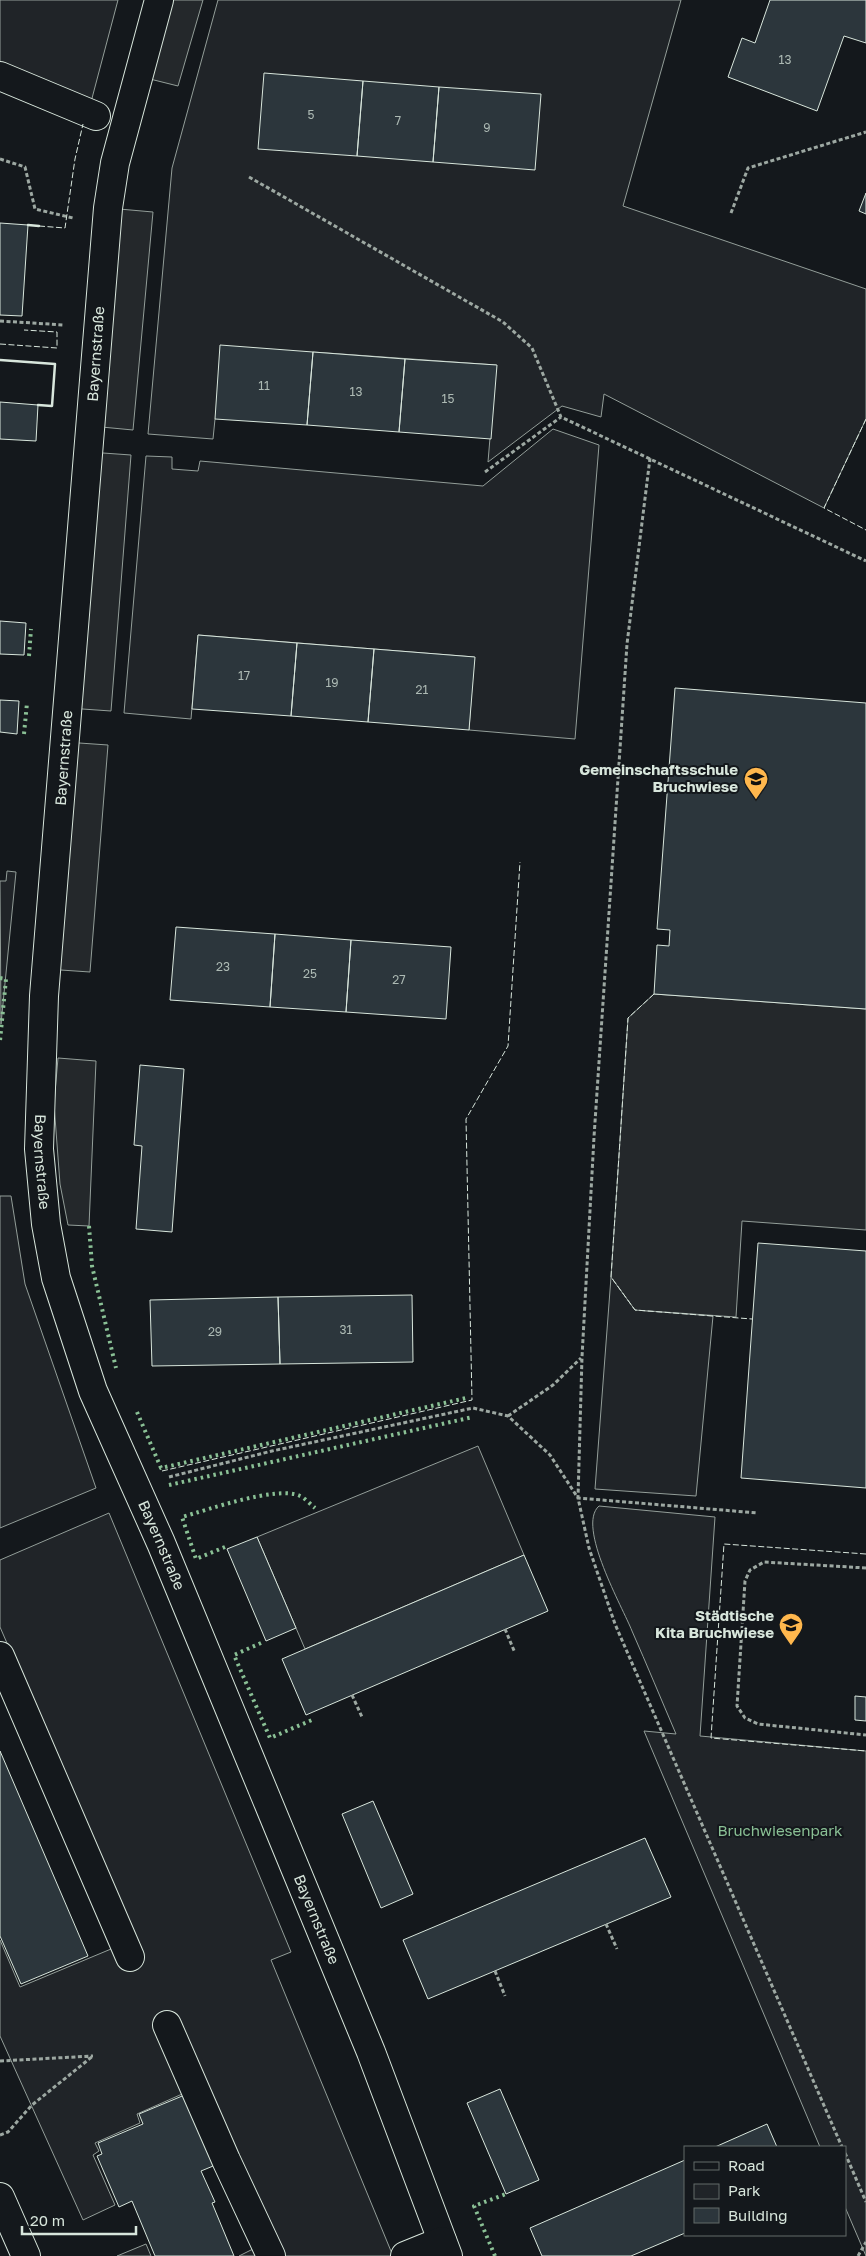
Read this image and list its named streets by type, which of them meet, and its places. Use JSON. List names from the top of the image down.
{
  "streets": {
    "street": ["Bayernstraße"]
  },
  "parks": ["Bruchwiesenpark"],
  "places": {
    "school or university": ["Gemeinschaftsschule Bruchwiese", "Städtische Kita Bruchwiese"]
  },
  "house_numbers": [
    "13",
    "5",
    "7",
    "9",
    "11",
    "13",
    "15",
    "17",
    "19",
    "21",
    "23",
    "25",
    "27",
    "31",
    "29"
  ],
  "legend": ["Road", "Park", "Building"],
  "scale_bar": "20 m"
}
